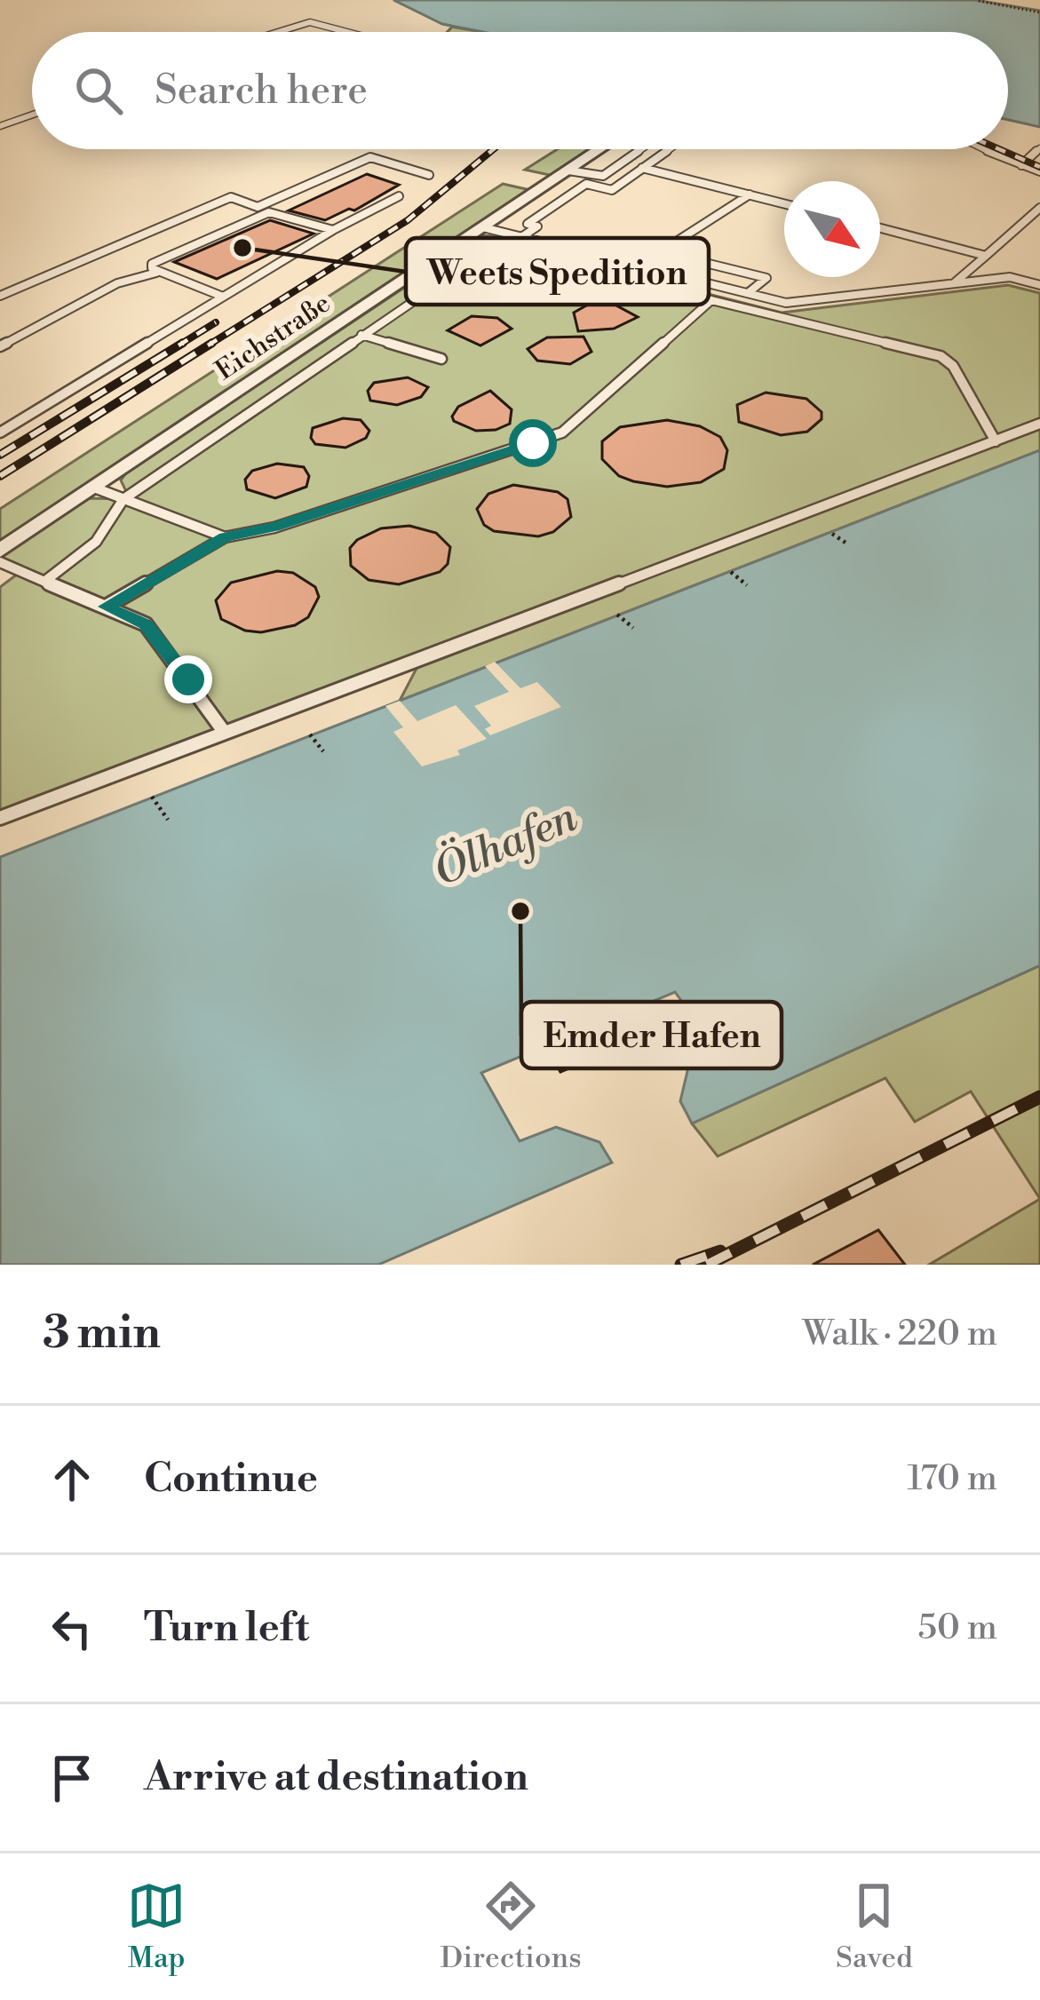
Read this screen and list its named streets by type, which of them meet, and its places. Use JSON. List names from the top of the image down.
{
  "streets": {
    "street": ["Eichstraße"]
  },
  "water": ["Ölhafen"],
  "places": ["Weets Spedition", "Emder Hafen"],
  "north": "bottom right",
  "page": {
    "search": "Search here",
    "heading": ["3 min", "Walk · 220 m"],
    "list": [
      ["Continue", "170 m"],
      ["Turn left", "50 m"],
      "Arrive at destination"
    ],
    "nav": ["Map", "Directions", "Saved"]
  }
}
